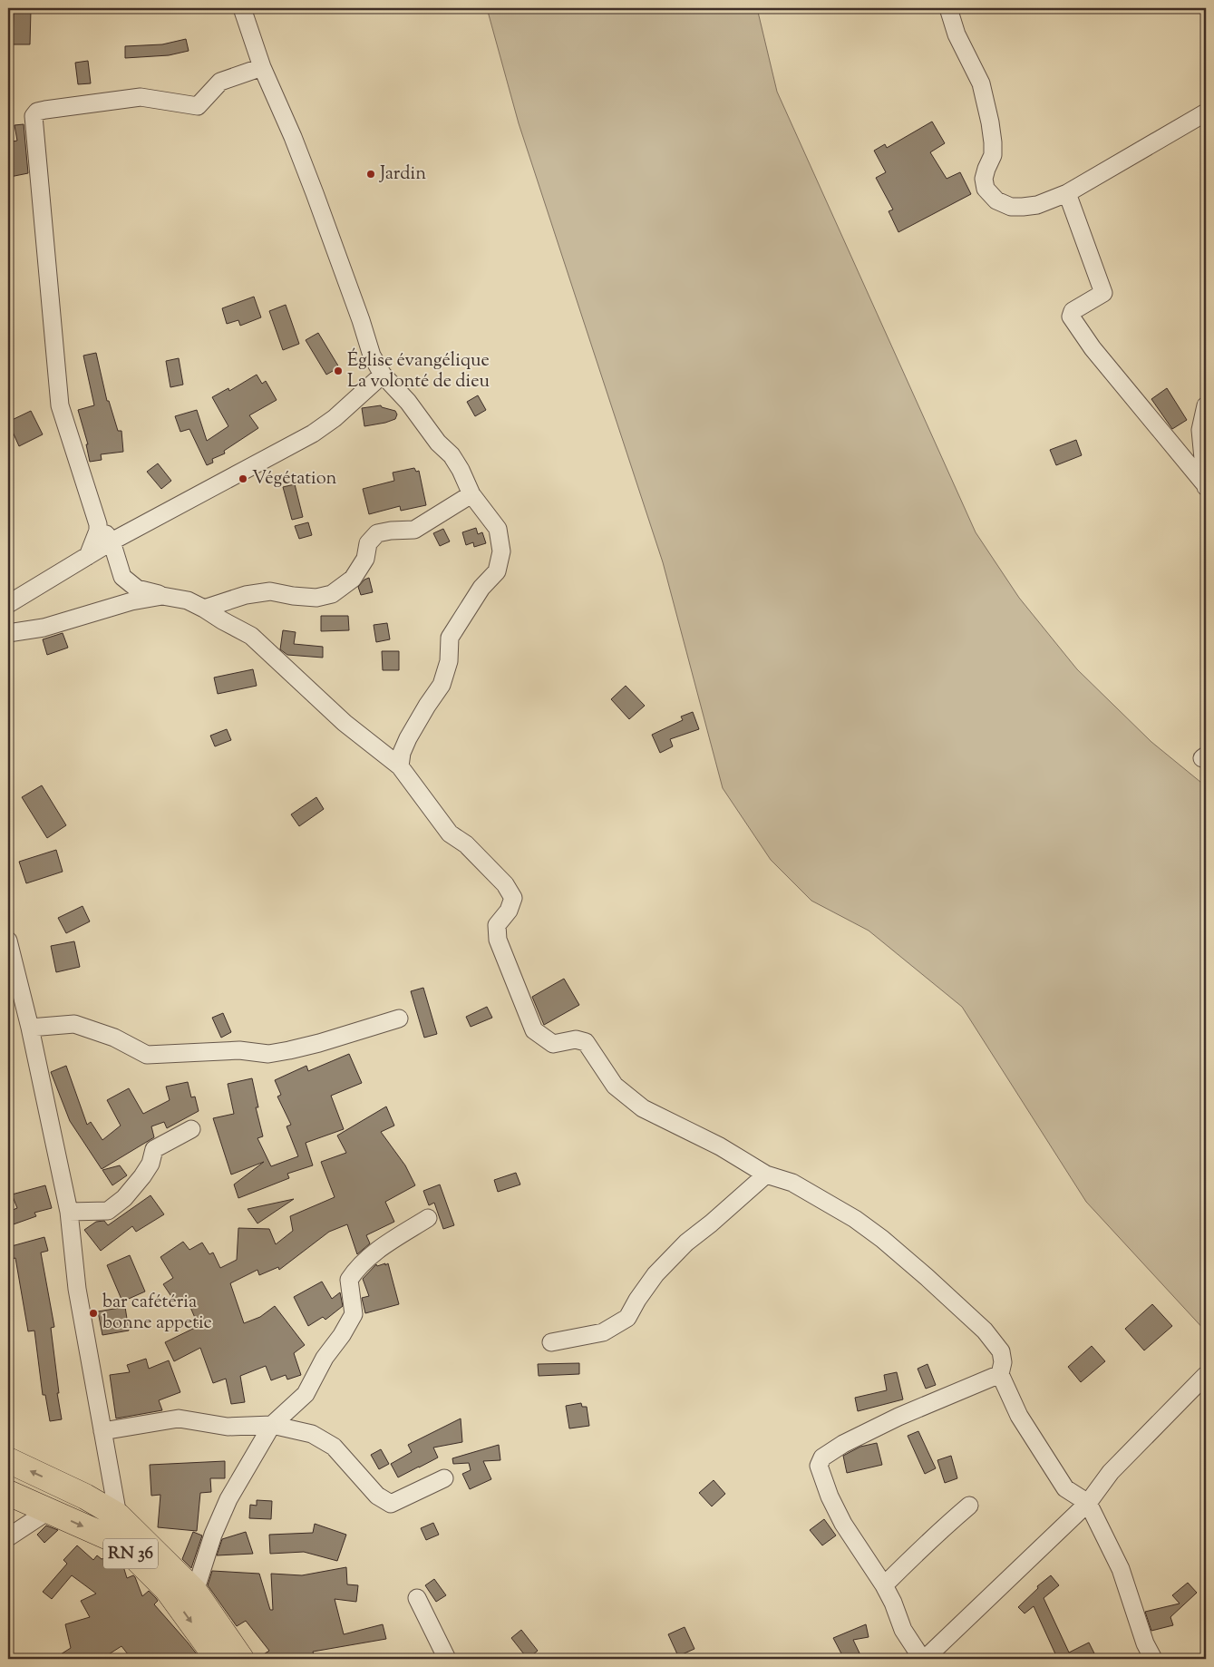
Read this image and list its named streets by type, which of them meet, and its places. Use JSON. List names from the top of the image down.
{
  "streets": {
    "main road": ["RN 36"]
  },
  "places": [
    "Jardin",
    "Église évangélique La volonté de dieu",
    "Végétation",
    "bar cafétéria bonne appetie"
  ]
}
